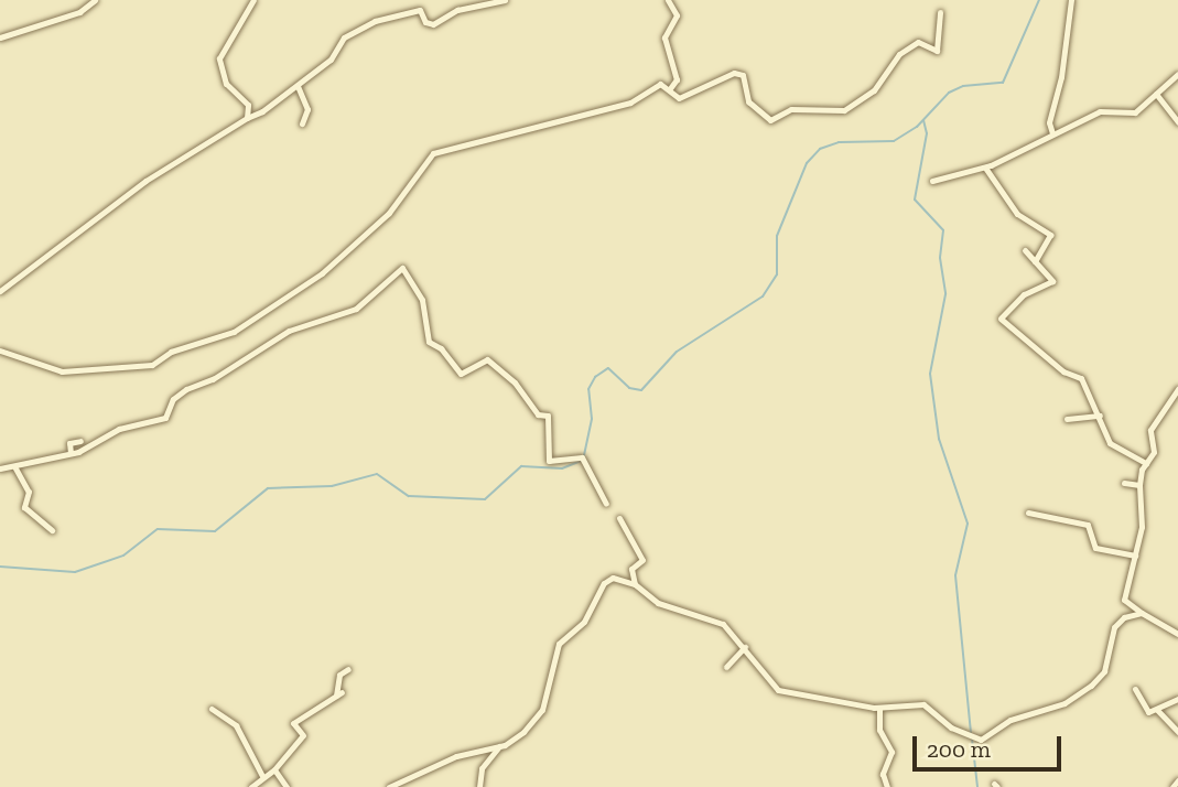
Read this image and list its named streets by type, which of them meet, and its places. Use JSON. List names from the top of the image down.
{
  "scale_bar": "200 m"
}
